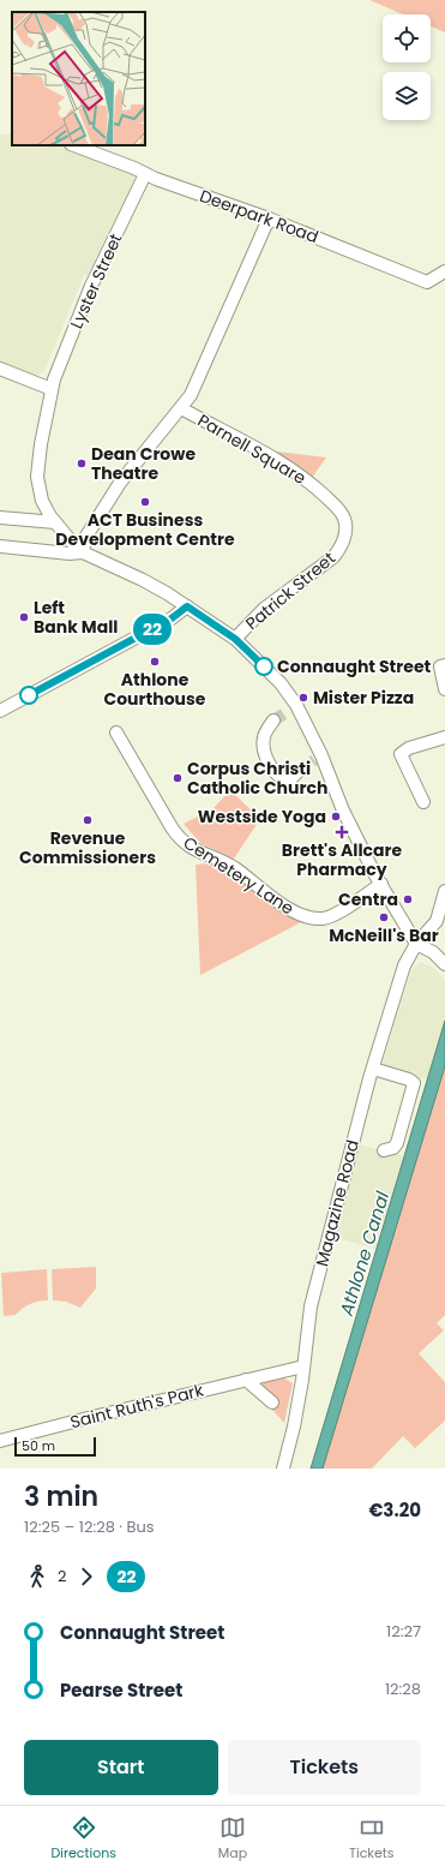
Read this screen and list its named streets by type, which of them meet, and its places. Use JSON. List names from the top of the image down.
{
  "streets": {
    "street": [
      "Deerpark Road",
      "Lyster Street",
      "Parnell Square",
      "Patrick Street",
      "Cemetery Lane",
      "Magazine Road",
      "Saint Ruth's Park"
    ]
  },
  "crossings": [
    ["Deerpark Road", "Lyster Street"],
    ["Deerpark Road", "Parnell Square"],
    ["Lyster Street", "Parnell Square"],
    ["Parnell Square", "Patrick Street"],
    ["Magazine Road", "Saint Ruth's Park"]
  ],
  "water": ["Athlone Canal"],
  "places": {
    "other": [
      "Dean Crowe Theatre",
      "ACT Business Development Centre",
      "Left Bank Mall",
      "Athlone Courthouse",
      "Connaught Street",
      "Mister Pizza",
      "Corpus Christi Catholic Church",
      "Westside Yoga",
      "Revenue Commissioners",
      "Centra",
      "McNeill's Bar"
    ],
    "health": ["Brett's Allcare Pharmacy"]
  },
  "lines": ["bus line 22"],
  "scale_bar": "50 m",
  "page": {
    "on_map": "22",
    "scale": "50 m",
    "heading": ["3 min", "12:25 – 12:28 · Bus", "€3.20"],
    "legs": ["2", "22"],
    "list": [
      {
        "name": "Connaught Street",
        "value": "12:27"
      },
      {
        "name": "Pearse Street",
        "value": "12:28"
      }
    ],
    "buttons": ["Start", "Tickets"],
    "tabs": ["Directions", "Map", "Tickets"]
  }
}
